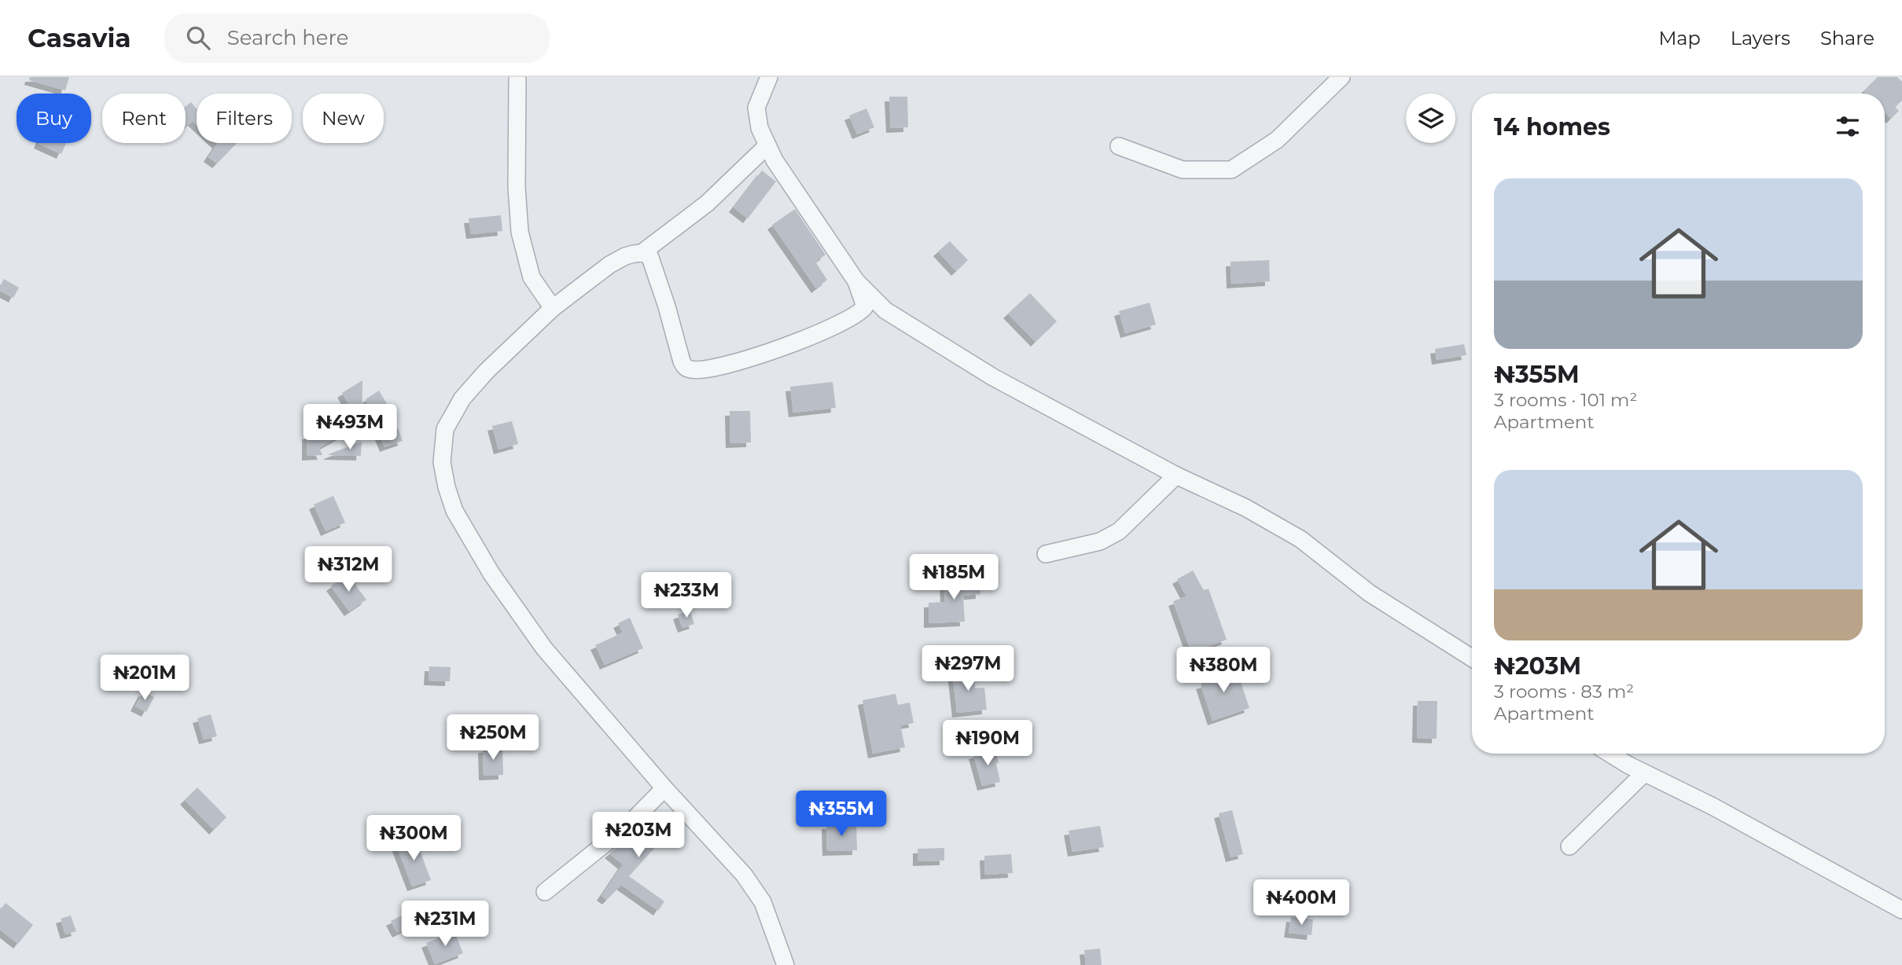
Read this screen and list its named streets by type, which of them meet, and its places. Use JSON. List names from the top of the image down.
{
  "page": {
    "header": "Casavia",
    "search": "Search here",
    "nav": ["Map", "Layers", "Share"],
    "chip": [
      "Buy",
      "Rent",
      "Filters",
      "New"
    ],
    "heading": "14 homes",
    "list": [
      {
        "name": "₦355M",
        "note": "3 rooms · 101 m² · Apartment"
      },
      {
        "name": "₦203M",
        "note": "3 rooms · 83 m² · Apartment"
      }
    ],
    "price": [
      "₦493M",
      "₦312M",
      "₦185M",
      "₦233M",
      "₦297M",
      "₦380M",
      "₦201M",
      "₦250M",
      "₦190M",
      "₦355M",
      "₦203M",
      "₦300M",
      "₦400M",
      "₦231M"
    ]
  }
}
